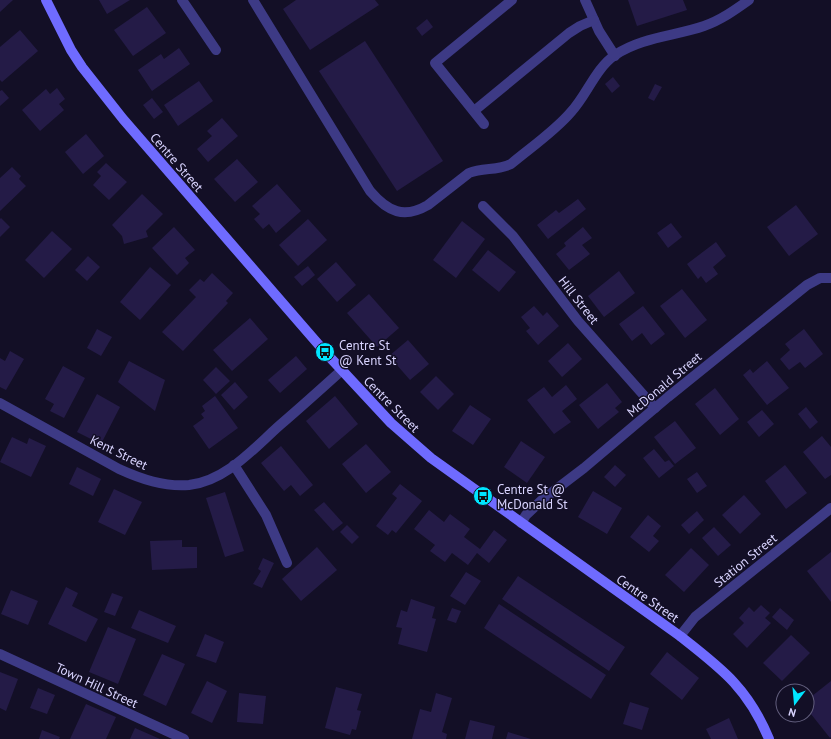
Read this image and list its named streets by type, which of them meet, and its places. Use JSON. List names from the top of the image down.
{
  "streets": {
    "main road": ["Centre Street"],
    "street": [
      "Hill Street",
      "McDonald Street",
      "Kent Street",
      "Station Street",
      "Town Hill Street"
    ]
  },
  "crossings": [
    ["Centre Street", "McDonald Street"],
    ["Centre Street", "Kent Street"],
    ["Centre Street", "Station Street"],
    ["Hill Street", "McDonald Street"]
  ],
  "places": {
    "bus stop": ["Centre St @ Kent St", "Centre St @ McDonald St"]
  },
  "north": "bottom"
}
